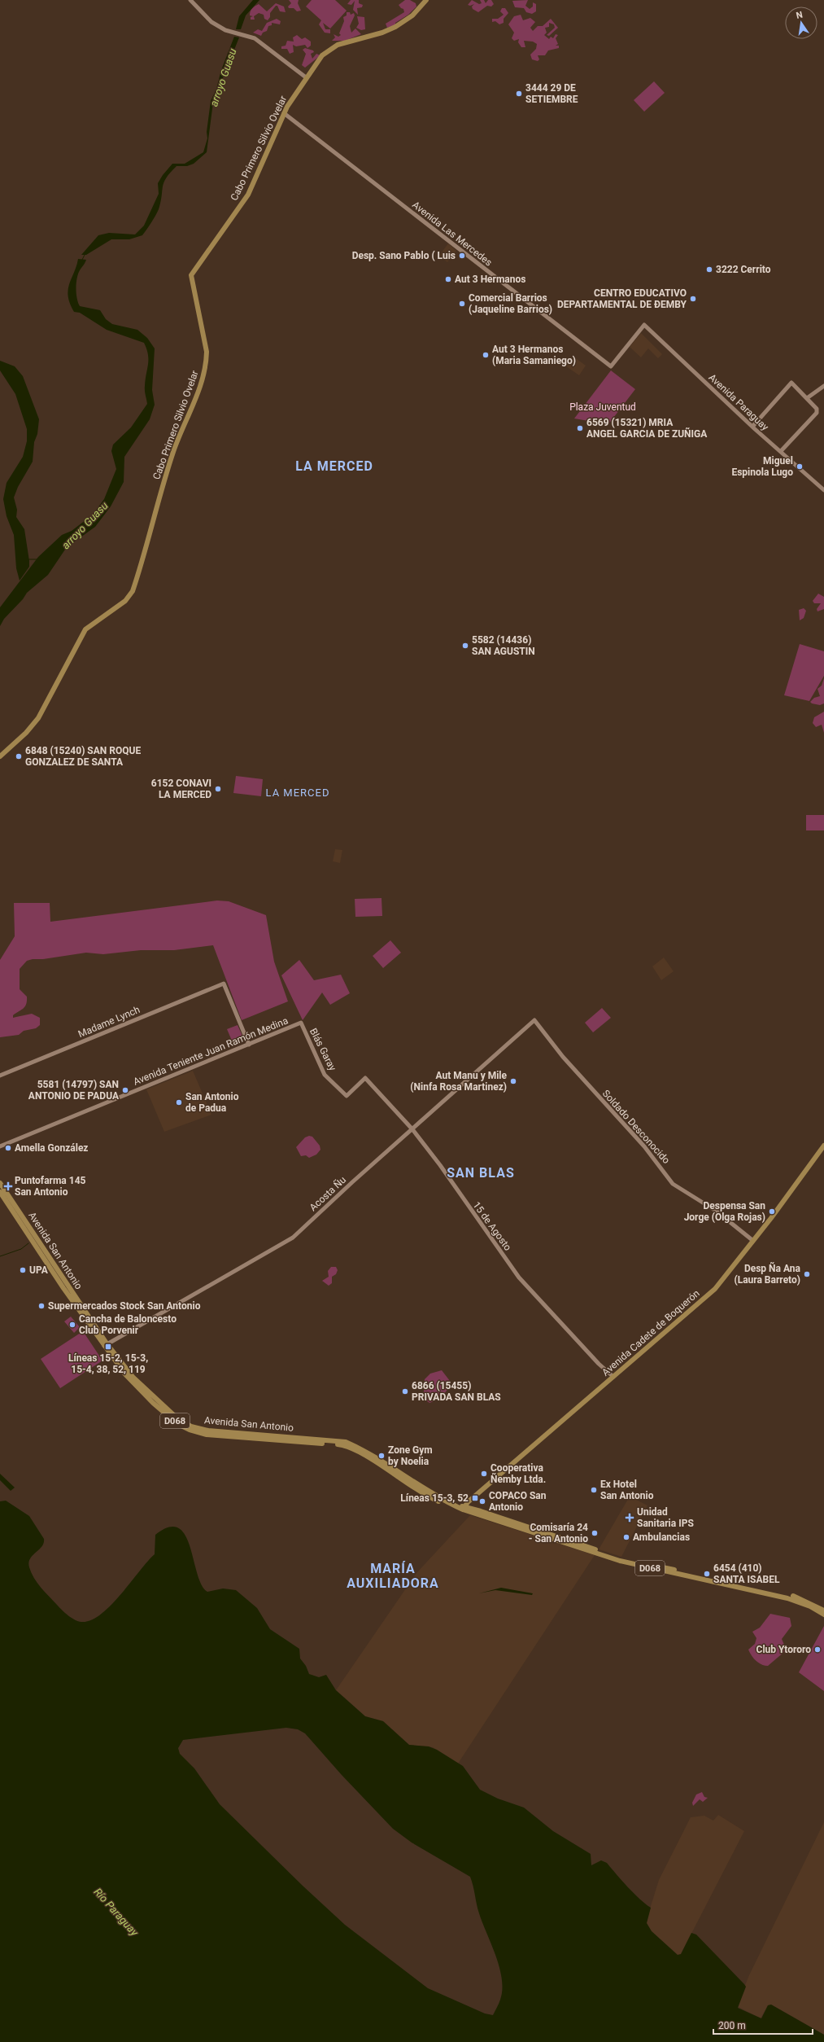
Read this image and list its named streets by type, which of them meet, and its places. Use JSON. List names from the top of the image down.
{
  "streets": {
    "main road": [
      "Cabo Primero Silvio Ovelar",
      "Avenida San Antonio",
      "Avenida Cadete de Boquerón",
      "D068"
    ],
    "street": [
      "Avenida Las Mercedes",
      "Avenida Paraguay",
      "Madame Lynch",
      "Blás Garay",
      "Avenida Teniente Juan Ramón Medina",
      "Soldado Desconocido",
      "Acosta Ñu",
      "15 de Agosto"
    ]
  },
  "crossings": [
    ["Cabo Primero Silvio Ovelar", "Avenida Las Mercedes"],
    ["Avenida Las Mercedes", "Avenida Paraguay"],
    ["Madame Lynch", "Avenida Teniente Juan Ramón Medina"],
    ["Blás Garay", "Avenida Teniente Juan Ramón Medina"],
    ["Blás Garay", "15 de Agosto"],
    ["Soldado Desconocido", "Acosta Ñu"],
    ["Soldado Desconocido", "Avenida Cadete de Boquerón"],
    ["Acosta Ñu", "15 de Agosto"],
    ["Acosta Ñu", "Avenida San Antonio"],
    ["15 de Agosto", "Avenida Cadete de Boquerón"],
    ["Avenida San Antonio", "Avenida Cadete de Boquerón"]
  ],
  "districts": [
    "LA MERCED",
    "LA MERCED",
    "SAN BLAS",
    "MARÍA AUXILIADORA"
  ],
  "water": ["arroyo Guasu", "Río Paraguay"],
  "parks": ["Plaza Juventud"],
  "places": {
    "other": [
      "3444 29 DE SETIEMBRE",
      "Desp. Sano Pablo ( Luis",
      "3222 Cerrito",
      "Aut 3 Hermanos",
      "CENTRO EDUCATIVO DEPARTAMENTAL DE ÐEMBY",
      "Comercial Barrios (Jaqueline Barrios)",
      "Aut 3 Hermanos (Maria Samaniego)",
      "6569 (15321) MRIA ANGEL GARCIA DE ZUÑIGA",
      "Miguel Espinola Lugo",
      "5582 (14436) SAN AGUSTIN",
      "6848 (15240) SAN ROQUE GONZALEZ DE SANTA",
      "6152 CONAVI LA MERCED",
      "Aut Manu y Mile (Ninfa Rosa Martinez)",
      "5581 (14797) SAN ANTONIO DE PADUA",
      "San Antonio de Padua",
      "Amella González",
      "Despensa San Jorge (Olga Rojas)",
      "UPA",
      "Desp Ña Ana (Laura Barreto)",
      "Supermercados Stock San Antonio",
      "Cancha de Baloncesto Club Porvenir",
      "6866 (15455) PRIVADA SAN BLAS",
      "Zone Gym by Noelia",
      "Cooperativa Ñemby Ltda.",
      "Ex Hotel San Antonio",
      "COPACO San Antonio",
      "Comisaría 24 - San Antonio",
      "Ambulancias",
      "6454 (410) SANTA ISABEL",
      "Club Ytororo"
    ],
    "health": ["Puntofarma 145 San Antonio", "Unidad Sanitaria IPS"],
    "transit": ["Líneas 15-2, 15-3, 15-4, 38, 52, 119", "Líneas 15-3, 52"]
  },
  "scale_bar": "200 m",
  "north": "top"
}
